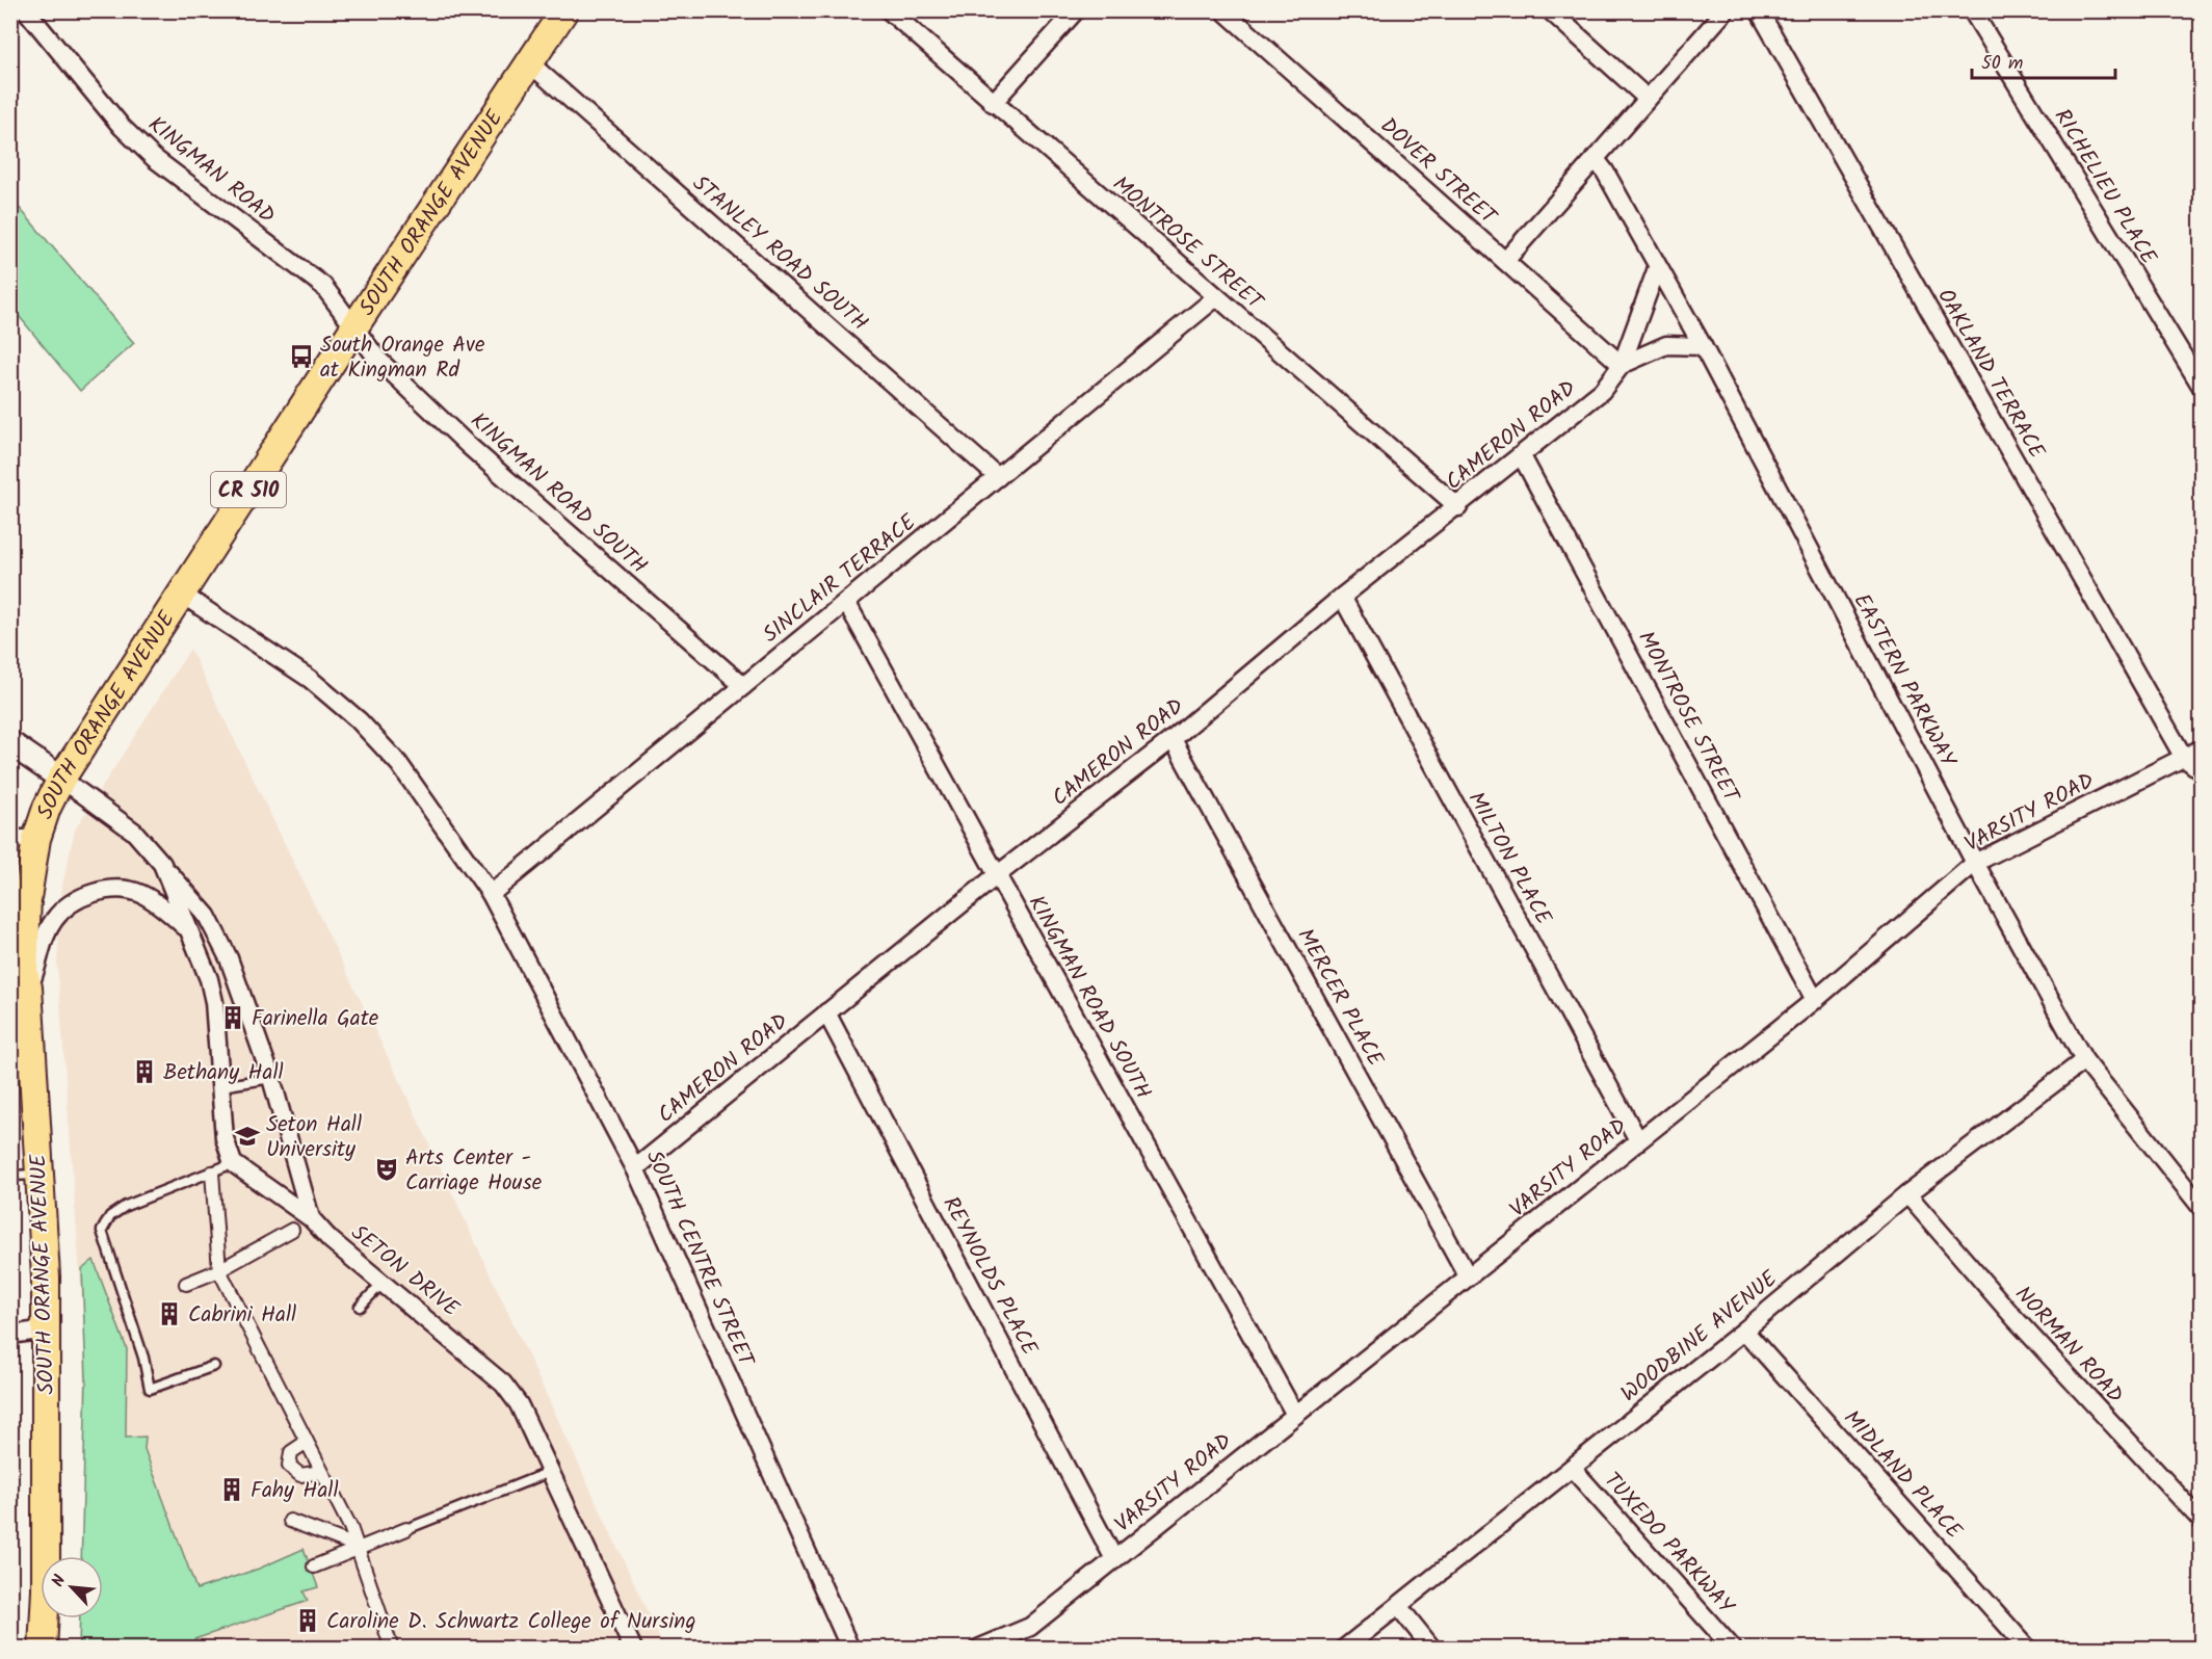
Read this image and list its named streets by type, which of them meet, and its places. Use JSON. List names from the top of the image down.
{
  "streets": {
    "main road": ["SOUTH ORANGE AVENUE", "CR 510"],
    "street": [
      "KINGMAN ROAD",
      "DOVER STREET",
      "RICHELIEU PLACE",
      "MONTROSE STREET",
      "STANLEY ROAD SOUTH",
      "OAKLAND TERRACE",
      "CAMERON ROAD",
      "KINGMAN ROAD SOUTH",
      "SINCLAIR TERRACE",
      "EASTERN PARKWAY",
      "VARSITY ROAD",
      "MILTON PLACE",
      "MERCER PLACE",
      "SOUTH CENTRE STREET",
      "SETON DRIVE",
      "REYNOLDS PLACE",
      "WOODBINE AVENUE",
      "NORMAN ROAD",
      "MIDLAND PLACE",
      "TUXEDO PARKWAY"
    ]
  },
  "crossings": [
    ["KINGMAN ROAD", "SOUTH ORANGE AVENUE"],
    ["KINGMAN ROAD", "KINGMAN ROAD SOUTH"],
    ["DOVER STREET", "CAMERON ROAD"],
    ["SOUTH ORANGE AVENUE", "STANLEY ROAD SOUTH"],
    ["SOUTH ORANGE AVENUE", "KINGMAN ROAD SOUTH"],
    ["SOUTH ORANGE AVENUE", "SOUTH CENTRE STREET"],
    ["MONTROSE STREET", "CAMERON ROAD"],
    ["MONTROSE STREET", "SINCLAIR TERRACE"],
    ["MONTROSE STREET", "VARSITY ROAD"],
    ["STANLEY ROAD SOUTH", "SINCLAIR TERRACE"],
    ["OAKLAND TERRACE", "VARSITY ROAD"],
    ["CAMERON ROAD", "KINGMAN ROAD SOUTH"],
    ["CAMERON ROAD", "EASTERN PARKWAY"],
    ["CAMERON ROAD", "MILTON PLACE"],
    ["CAMERON ROAD", "MERCER PLACE"],
    ["CAMERON ROAD", "SOUTH CENTRE STREET"],
    ["CAMERON ROAD", "REYNOLDS PLACE"],
    ["KINGMAN ROAD SOUTH", "SINCLAIR TERRACE"],
    ["KINGMAN ROAD SOUTH", "VARSITY ROAD"],
    ["SINCLAIR TERRACE", "SOUTH CENTRE STREET"],
    ["EASTERN PARKWAY", "VARSITY ROAD"],
    ["EASTERN PARKWAY", "WOODBINE AVENUE"],
    ["VARSITY ROAD", "MILTON PLACE"],
    ["VARSITY ROAD", "MERCER PLACE"],
    ["VARSITY ROAD", "REYNOLDS PLACE"],
    ["WOODBINE AVENUE", "NORMAN ROAD"],
    ["WOODBINE AVENUE", "MIDLAND PLACE"],
    ["WOODBINE AVENUE", "TUXEDO PARKWAY"]
  ],
  "places": {
    "bus stop": ["South Orange Ave at Kingman Rd"],
    "building": [
      "Farinella Gate",
      "Bethany Hall",
      "Cabrini Hall",
      "Fahy Hall",
      "Caroline D. Schwartz College of Nursing"
    ],
    "school or university": ["Seton Hall University"],
    "theatre": ["Arts Center - Carriage House"]
  },
  "scale_bar": "50 m",
  "north": "top left"
}
